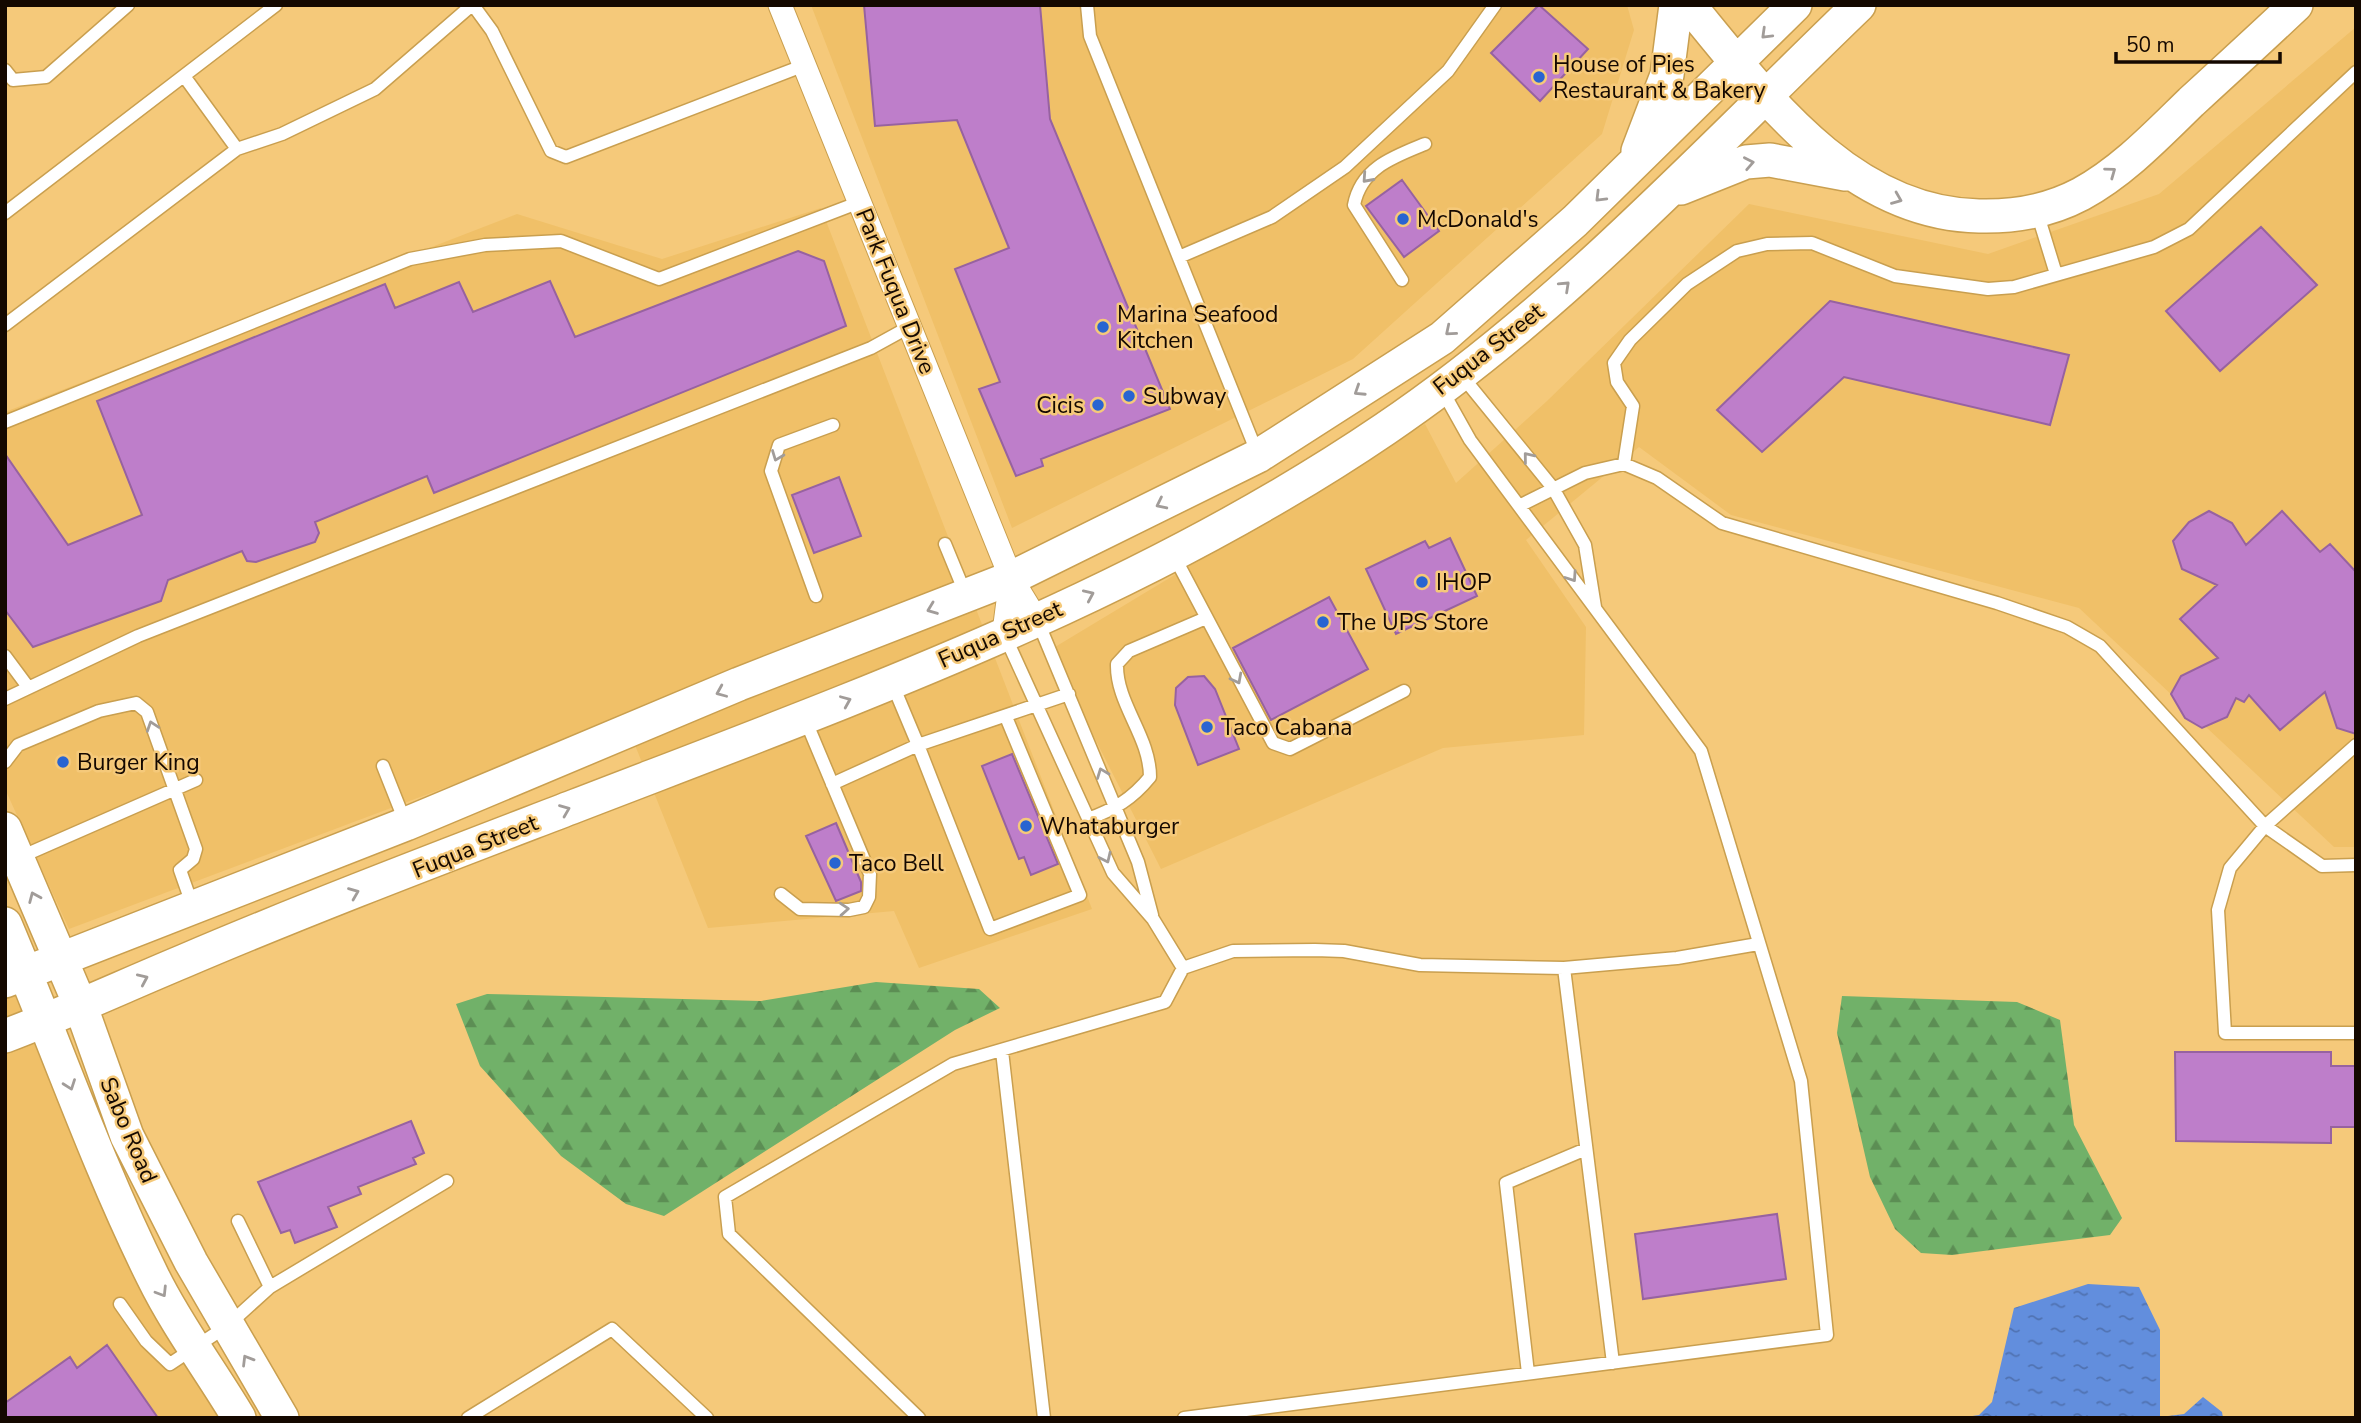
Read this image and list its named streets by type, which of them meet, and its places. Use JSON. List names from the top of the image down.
{
  "streets": {
    "main road": ["Fuqua Street", "Sabo Road"],
    "street": ["Park Fuqua Drive"]
  },
  "crossings": [
    ["Park Fuqua Drive", "Fuqua Street"],
    ["Fuqua Street", "Sabo Road"]
  ],
  "places": [
    "House of Pies Restaurant & Bakery",
    "McDonald's",
    "Marina Seafood Kitchen",
    "Subway",
    "Cicis",
    "IHOP",
    "The UPS Store",
    "Taco Cabana",
    "Burger King",
    "Whataburger",
    "Taco Bell"
  ],
  "scale_bar": "50 m"
}
